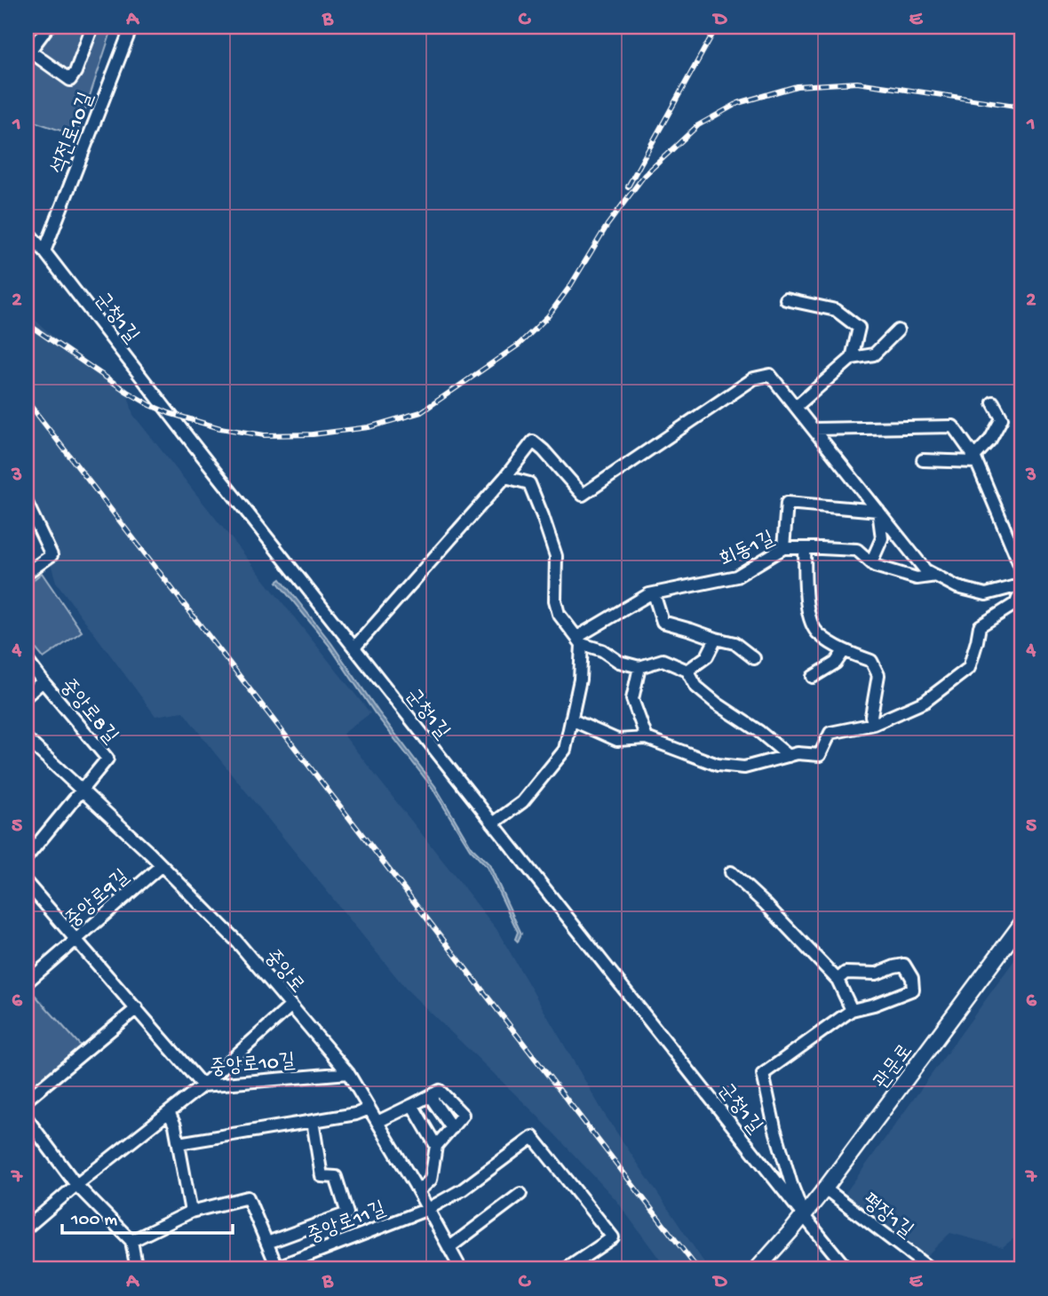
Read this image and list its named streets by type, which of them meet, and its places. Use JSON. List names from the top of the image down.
{
  "streets": {
    "main road": ["관문로"],
    "street": [
      "석전로10길",
      "군청1길",
      "회동1길",
      "중앙로8길",
      "중앙로9길",
      "중앙로",
      "중앙로10길",
      "평장1길",
      "중앙로11길"
    ]
  },
  "crossings": [
    ["석전로10길", "군청1길"],
    ["군청1길", "관문로"],
    ["중앙로8길", "중앙로"],
    ["중앙로9길", "중앙로"],
    ["중앙로", "중앙로10길"],
    ["중앙로", "중앙로11길"],
    ["관문로", "평장1길"]
  ],
  "scale_bar": "100 m",
  "grid": {
    "columns": [
      "A",
      "B",
      "C",
      "D",
      "E"
    ],
    "rows": [
      "1",
      "2",
      "3",
      "4",
      "5",
      "6",
      "7"
    ]
  }
}
